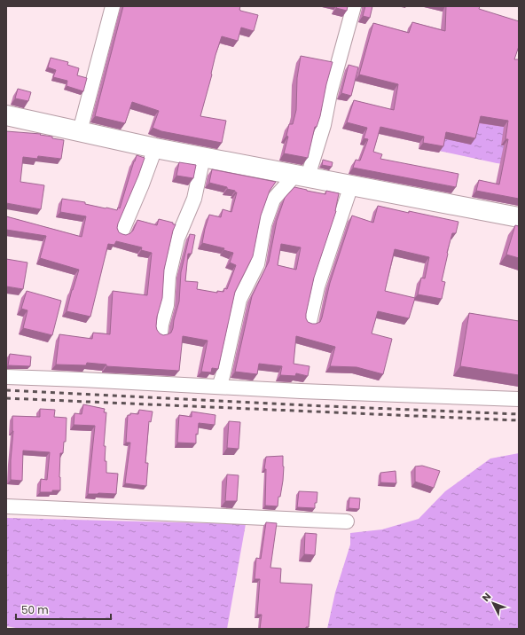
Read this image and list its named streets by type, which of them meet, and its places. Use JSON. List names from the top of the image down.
{
  "scale_bar": "50 m",
  "north": "top left"
}
